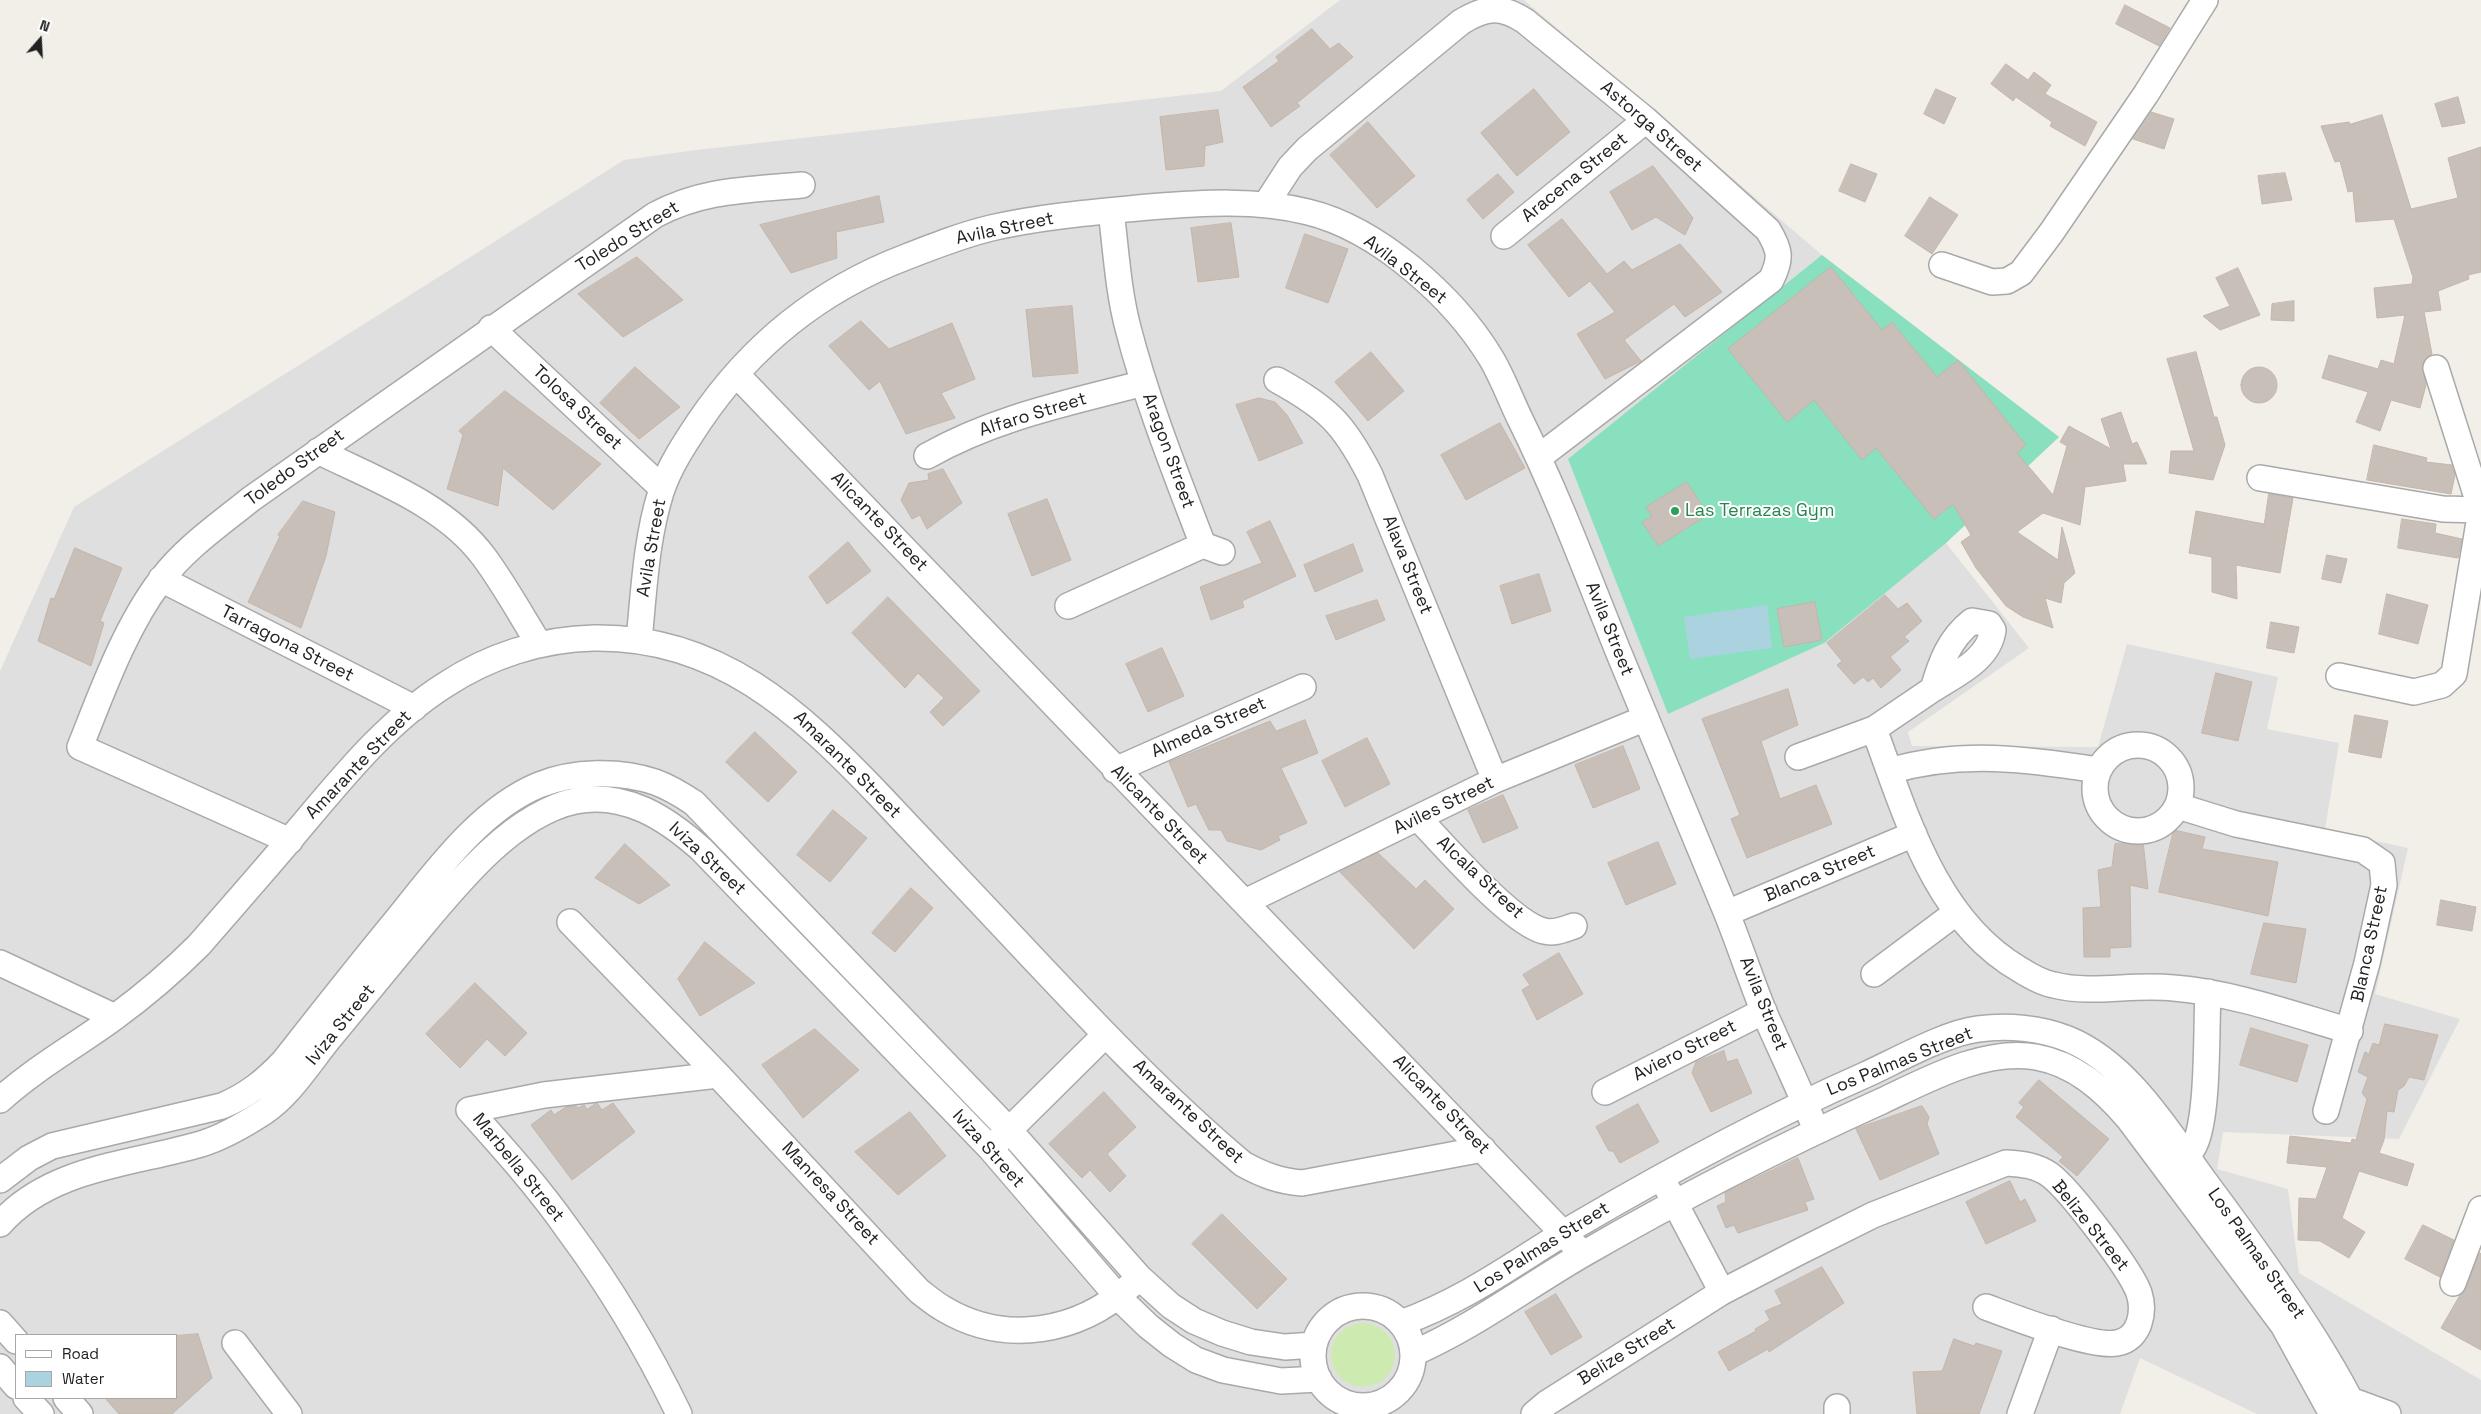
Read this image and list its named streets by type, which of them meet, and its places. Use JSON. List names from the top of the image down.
{
  "streets": {
    "street": [
      "Astorga Street",
      "Aracena Street",
      "Avila Street",
      "Toledo Street",
      "Tolosa Street",
      "Alfaro Street",
      "Aragon Street",
      "Alicante Street",
      "Alava Street",
      "Tarragona Street",
      "Almeda Street",
      "Amarante Street",
      "Aviles Street",
      "Iviza Street",
      "Blanca Street",
      "Alcala Street",
      "Aviero Street",
      "Los Palmas Street",
      "Marbella Street",
      "Manresa Street",
      "Belize Street"
    ]
  },
  "crossings": [
    ["Astorga Street", "Aracena Street"],
    ["Astorga Street", "Avila Street"],
    ["Avila Street", "Tolosa Street"],
    ["Avila Street", "Aragon Street"],
    ["Avila Street", "Alicante Street"],
    ["Avila Street", "Amarante Street"],
    ["Avila Street", "Aviles Street"],
    ["Avila Street", "Blanca Street"],
    ["Avila Street", "Aviero Street"],
    ["Avila Street", "Los Palmas Street"],
    ["Toledo Street", "Tolosa Street"],
    ["Toledo Street", "Tarragona Street"],
    ["Toledo Street", "Amarante Street"],
    ["Alfaro Street", "Aragon Street"],
    ["Alicante Street", "Almeda Street"],
    ["Alicante Street", "Amarante Street"],
    ["Alicante Street", "Aviles Street"],
    ["Alicante Street", "Los Palmas Street"],
    ["Alava Street", "Aviles Street"],
    ["Tarragona Street", "Amarante Street"],
    ["Aviles Street", "Alcala Street"],
    ["Iviza Street", "Los Palmas Street"],
    ["Iviza Street", "Manresa Street"],
    ["Marbella Street", "Manresa Street"]
  ],
  "places": ["Las Terrazas Gym"],
  "legend": ["Road", "Water"],
  "north": "top"
}
